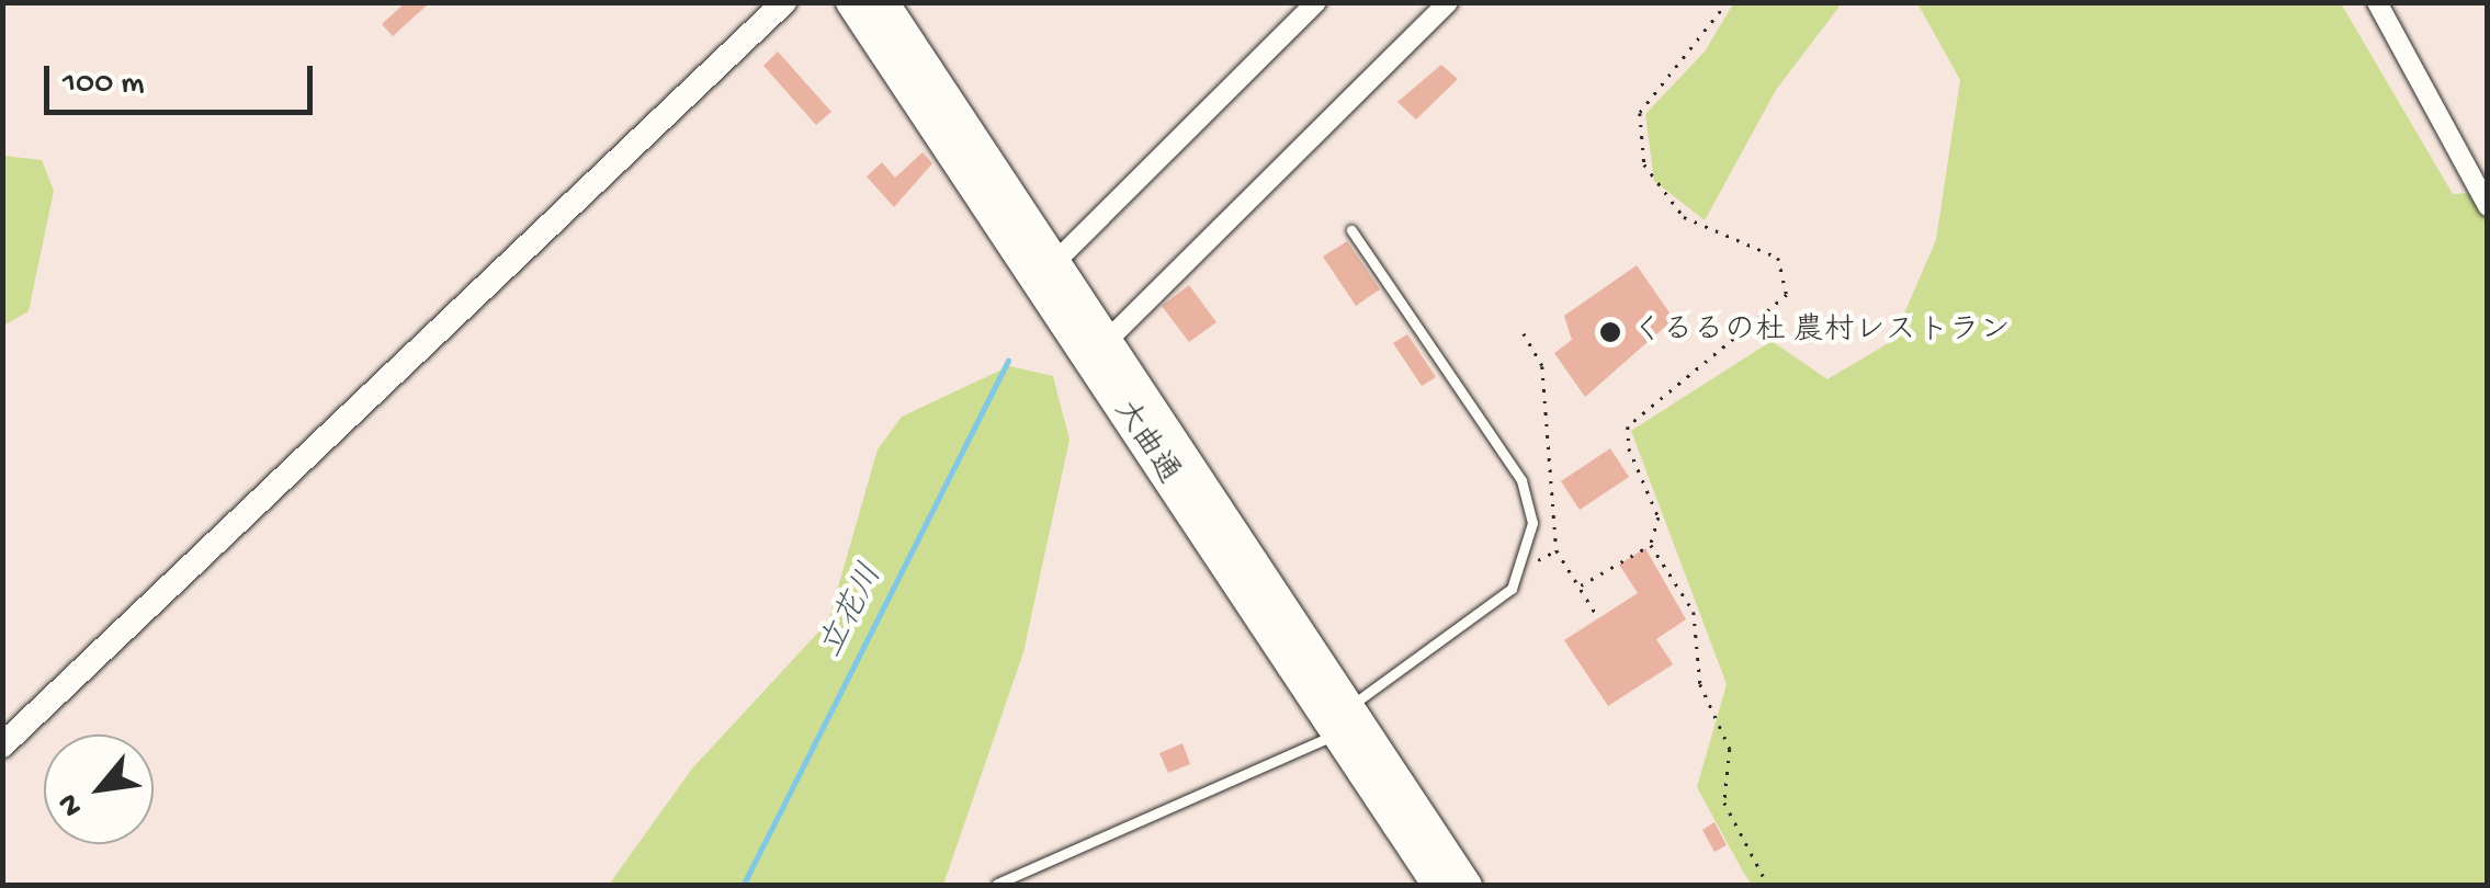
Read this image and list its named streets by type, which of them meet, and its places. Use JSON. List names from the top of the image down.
{
  "streets": {
    "main road": ["大曲通"]
  },
  "water": ["立花川"],
  "places": ["くるるの杜 農村レストラン"],
  "scale_bar": "100 m",
  "north": "bottom left"
}
